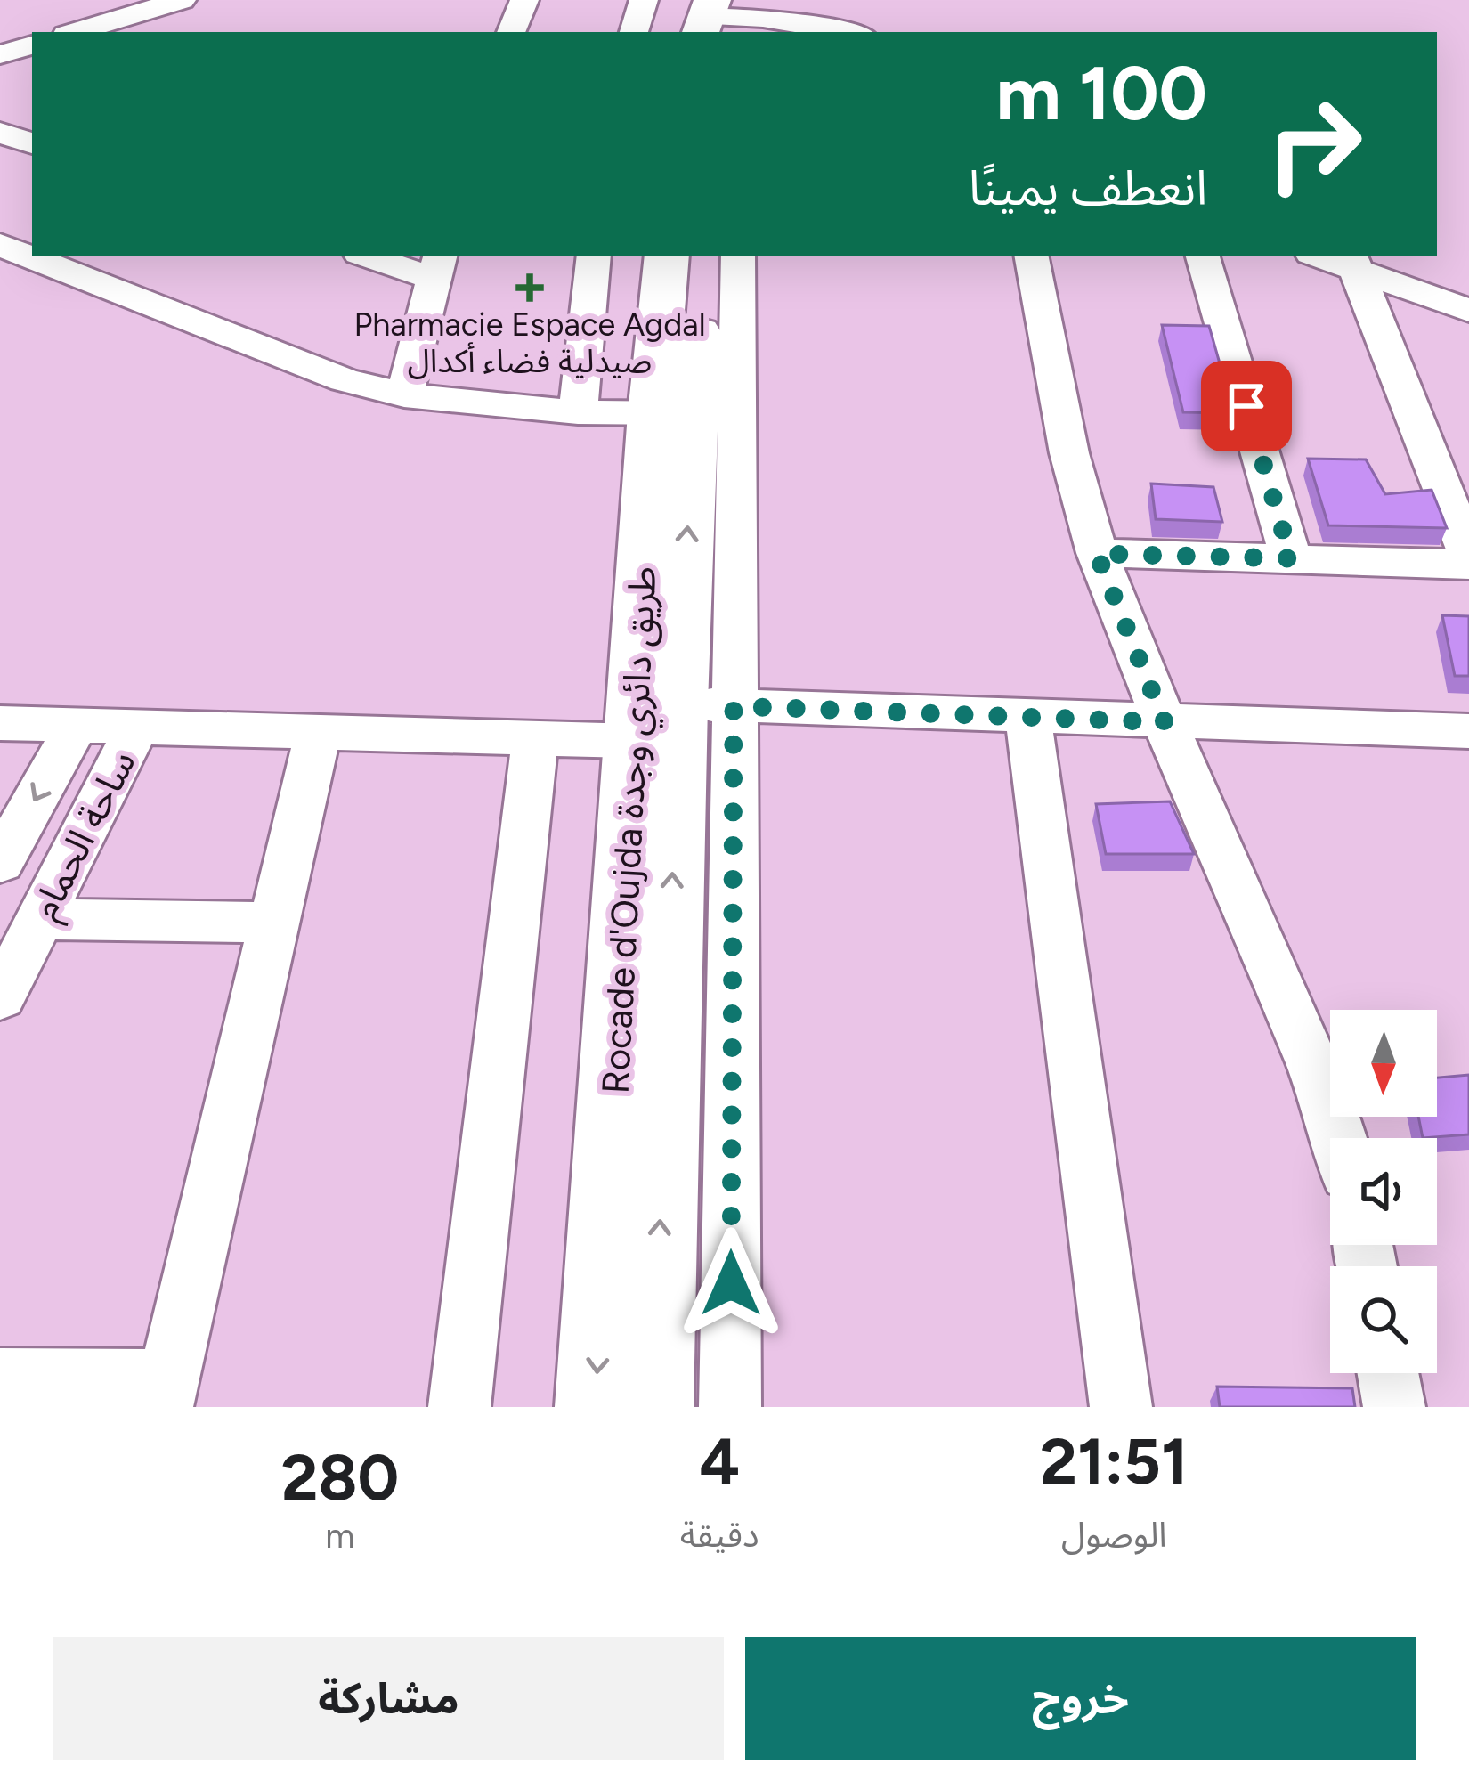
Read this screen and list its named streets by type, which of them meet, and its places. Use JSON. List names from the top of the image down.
{
  "streets": {
    "highway": ["Rocade d'Oujda طريق دائري وجدة"],
    "street": ["ساحة الحمام"]
  },
  "places": {
    "health": ["Pharmacie Espace Agdal صيدلية فضاء أكدال"]
  },
  "north": "bottom",
  "page": {
    "turn": ["100 m", "انعطف يمينًا"],
    "eta": [
      "21:51",
      "الوصول",
      "4",
      "دقيقة",
      "280",
      "m"
    ],
    "buttons": ["خروج", "مشاركة"]
  }
}
